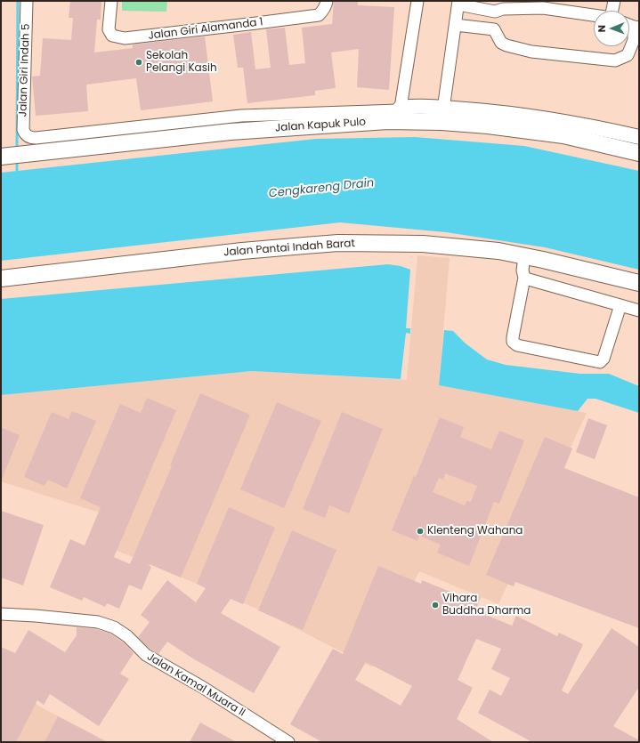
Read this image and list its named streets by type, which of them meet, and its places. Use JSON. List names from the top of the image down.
{
  "streets": {
    "main road": ["Jalan Kapuk Pulo", "Jalan Pantai Indah Barat"],
    "street": ["Jalan Giri Alamanda 1", "Jalan Giri Indah 5", "Jalan Kamal Muara II"]
  },
  "crossings": [
    ["Jalan Giri Indah 5", "Jalan Kapuk Pulo"]
  ],
  "water": ["Cengkareng Drain"],
  "places": ["Sekolah Pelangi Kasih", "Klenteng Wahana", "Vihara Buddha Dharma"],
  "north": "left"
}
